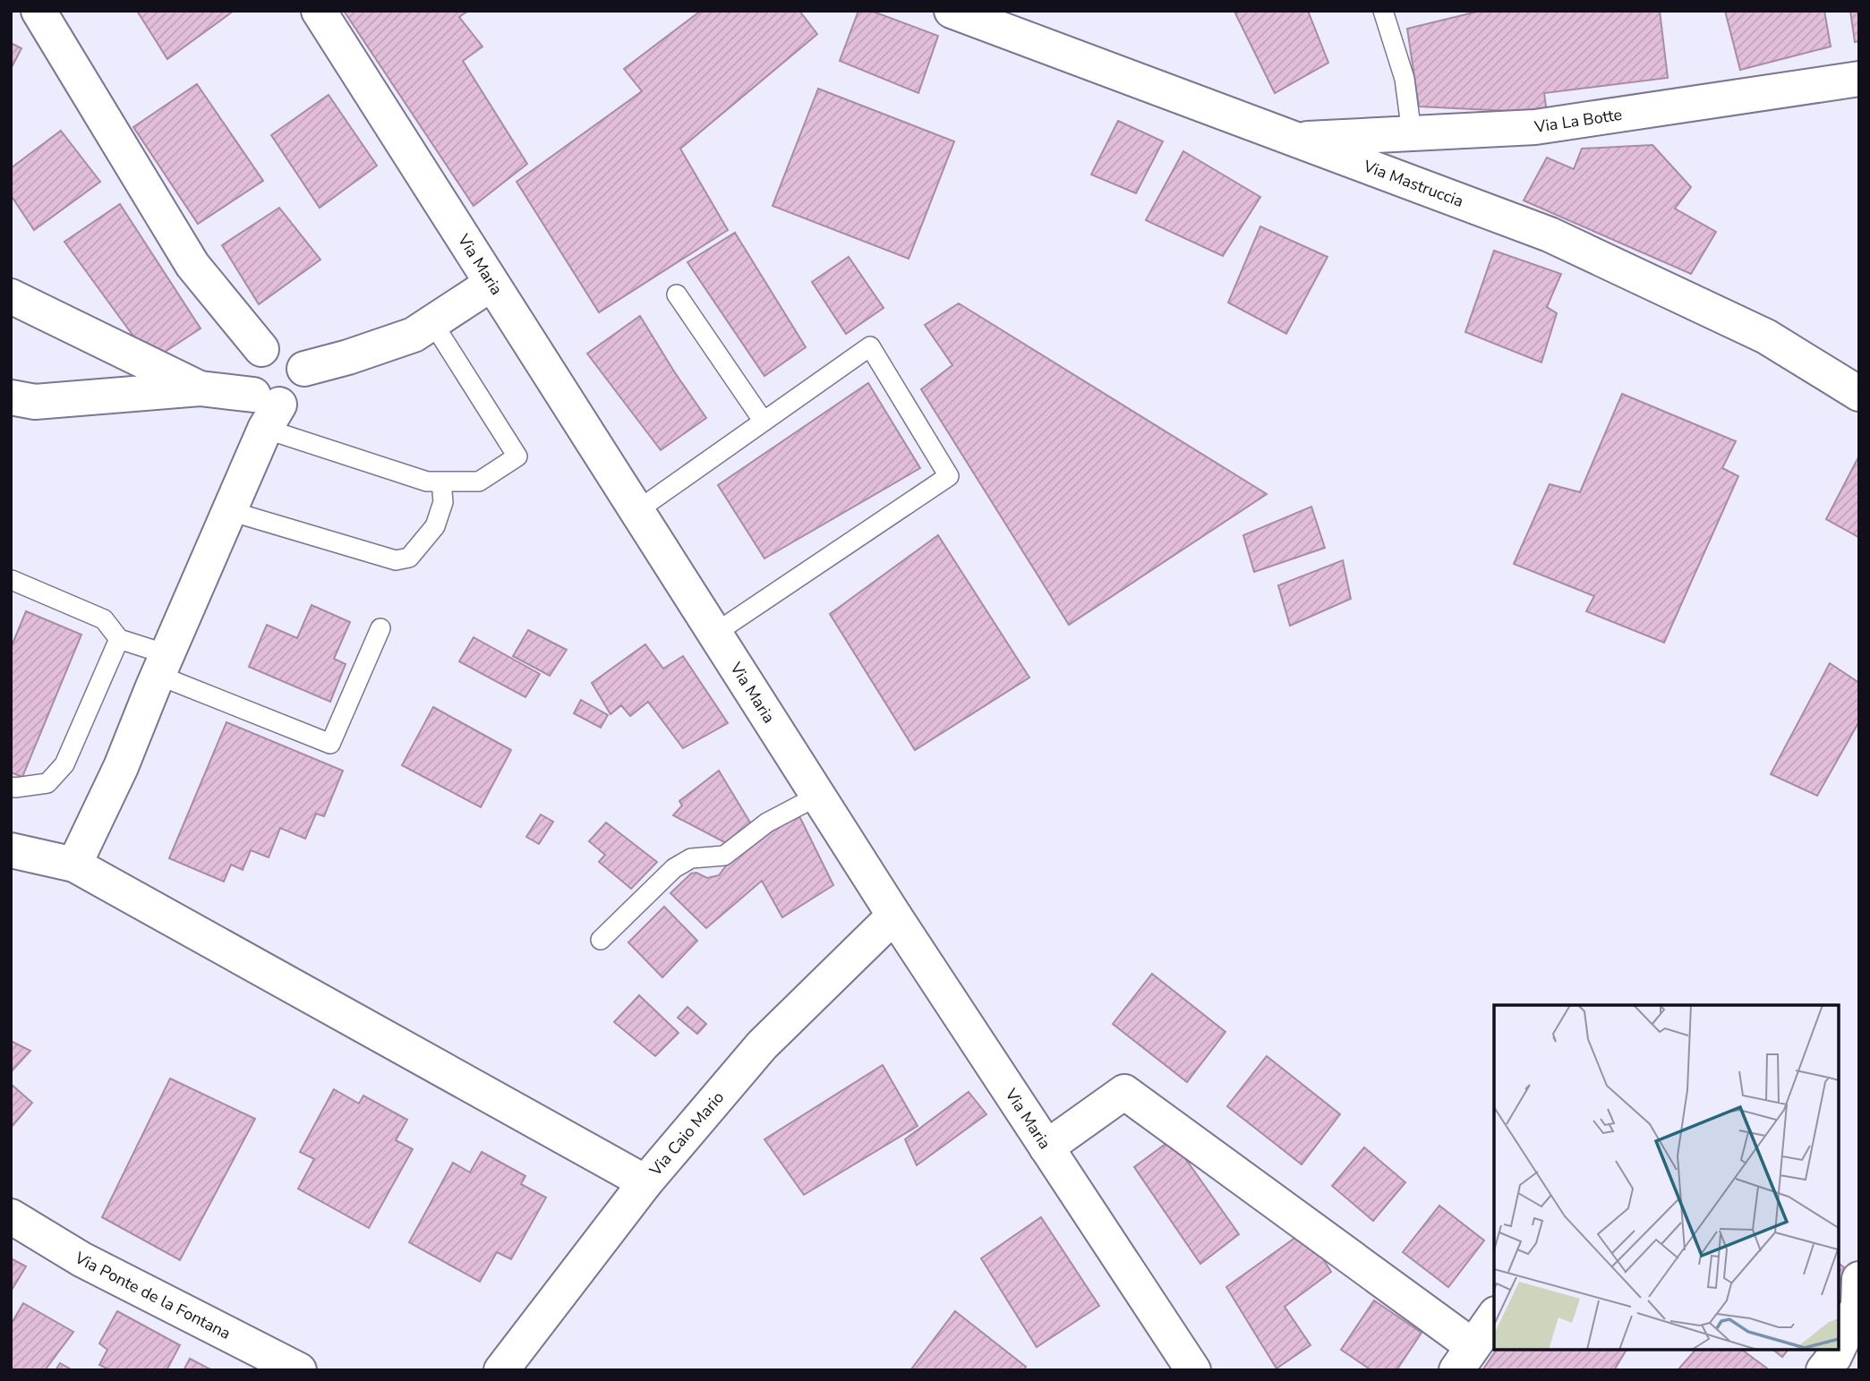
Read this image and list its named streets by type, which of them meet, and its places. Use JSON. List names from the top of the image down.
{
  "streets": {
    "street": [
      "Via La Botte",
      "Via Mastruccia",
      "Via Maria",
      "Via Caio Mario",
      "Via Ponte de la Fontana"
    ]
  },
  "crossings": [
    ["Via La Botte", "Via Mastruccia"],
    ["Via Maria", "Via Caio Mario"]
  ]
}
